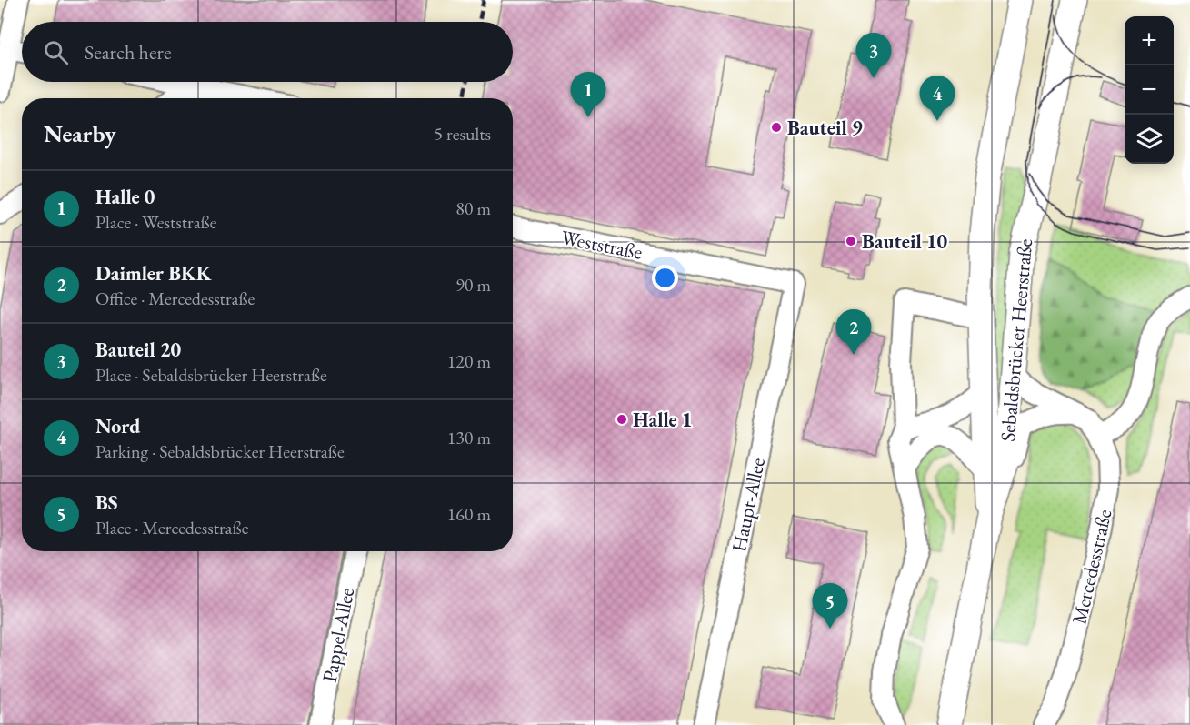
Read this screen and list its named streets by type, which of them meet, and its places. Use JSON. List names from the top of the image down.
{
  "streets": {
    "main road": ["Sebaldsbrücker Heerstraße"],
    "street": [
      "Weststraße",
      "Haupt-Allee",
      "Mercedesstraße",
      "Pappel-Allee"
    ]
  },
  "crossings": [
    ["Weststraße", "Haupt-Allee"],
    ["Sebaldsbrücker Heerstraße", "Mercedesstraße"]
  ],
  "places": ["Bauteil 9", "Bauteil 10", "Halle 1"],
  "page": {
    "map_buttons": ["+", "−"],
    "search": "Search here",
    "pins": [
      "3",
      "1",
      "4",
      "2",
      "5"
    ],
    "heading": ["Nearby", "5 results"],
    "list": [
      {
        "mark": "1",
        "name": "Halle 0",
        "note": "Place · Weststraße",
        "value": "80 m"
      },
      {
        "mark": "2",
        "name": "Daimler BKK",
        "note": "Office · Mercedesstraße",
        "value": "90 m"
      },
      {
        "mark": "3",
        "name": "Bauteil 20",
        "note": "Place · Sebaldsbrücker Heerstraße",
        "value": "120 m"
      },
      {
        "mark": "4",
        "name": "Nord",
        "note": "Parking · Sebaldsbrücker Heerstraße",
        "value": "130 m"
      },
      {
        "mark": "5",
        "name": "BS",
        "note": "Place · Mercedesstraße",
        "value": "160 m"
      }
    ]
  }
}
